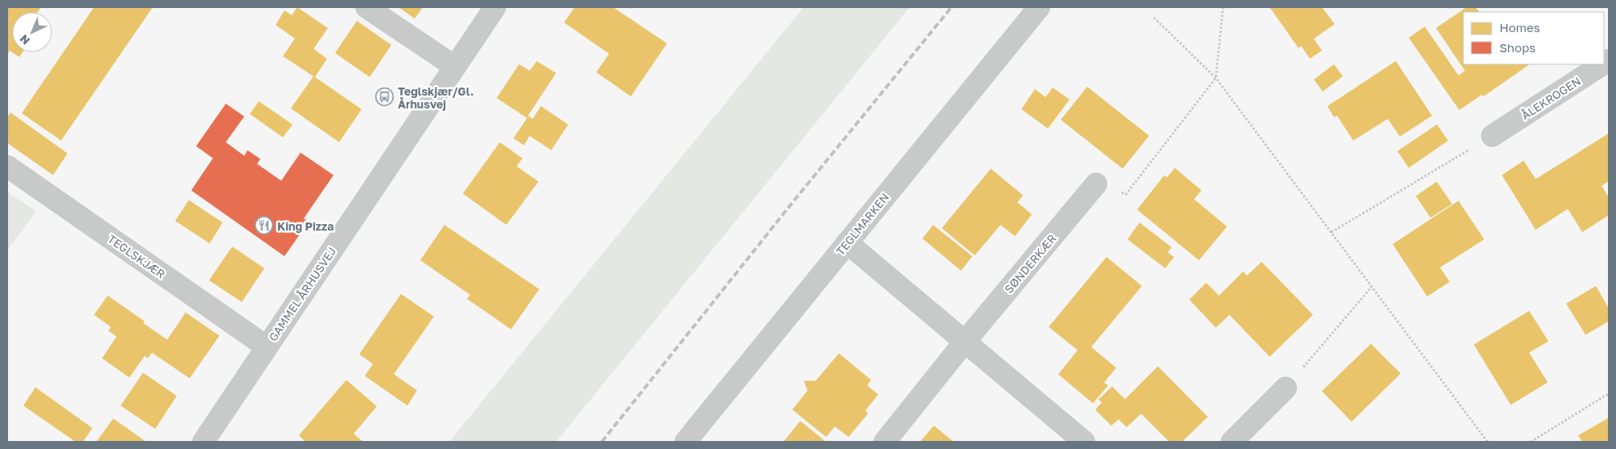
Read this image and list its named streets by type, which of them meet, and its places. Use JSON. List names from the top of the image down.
{
  "streets": {
    "street": [
      "ÅLEKROGEN",
      "TEGLMARKEN",
      "TEGLSKJÆR",
      "SØNDERKÆR",
      "GAMMEL ÅRHUSVEJ"
    ]
  },
  "crossings": [
    ["TEGLSKJÆR", "GAMMEL ÅRHUSVEJ"]
  ],
  "places": {
    "bus stop": ["Teglskjær/Gl. Århusvej"],
    "restaurant": ["King Pizza"]
  },
  "legend": ["Homes", "Shops"],
  "north": "bottom left"
}
